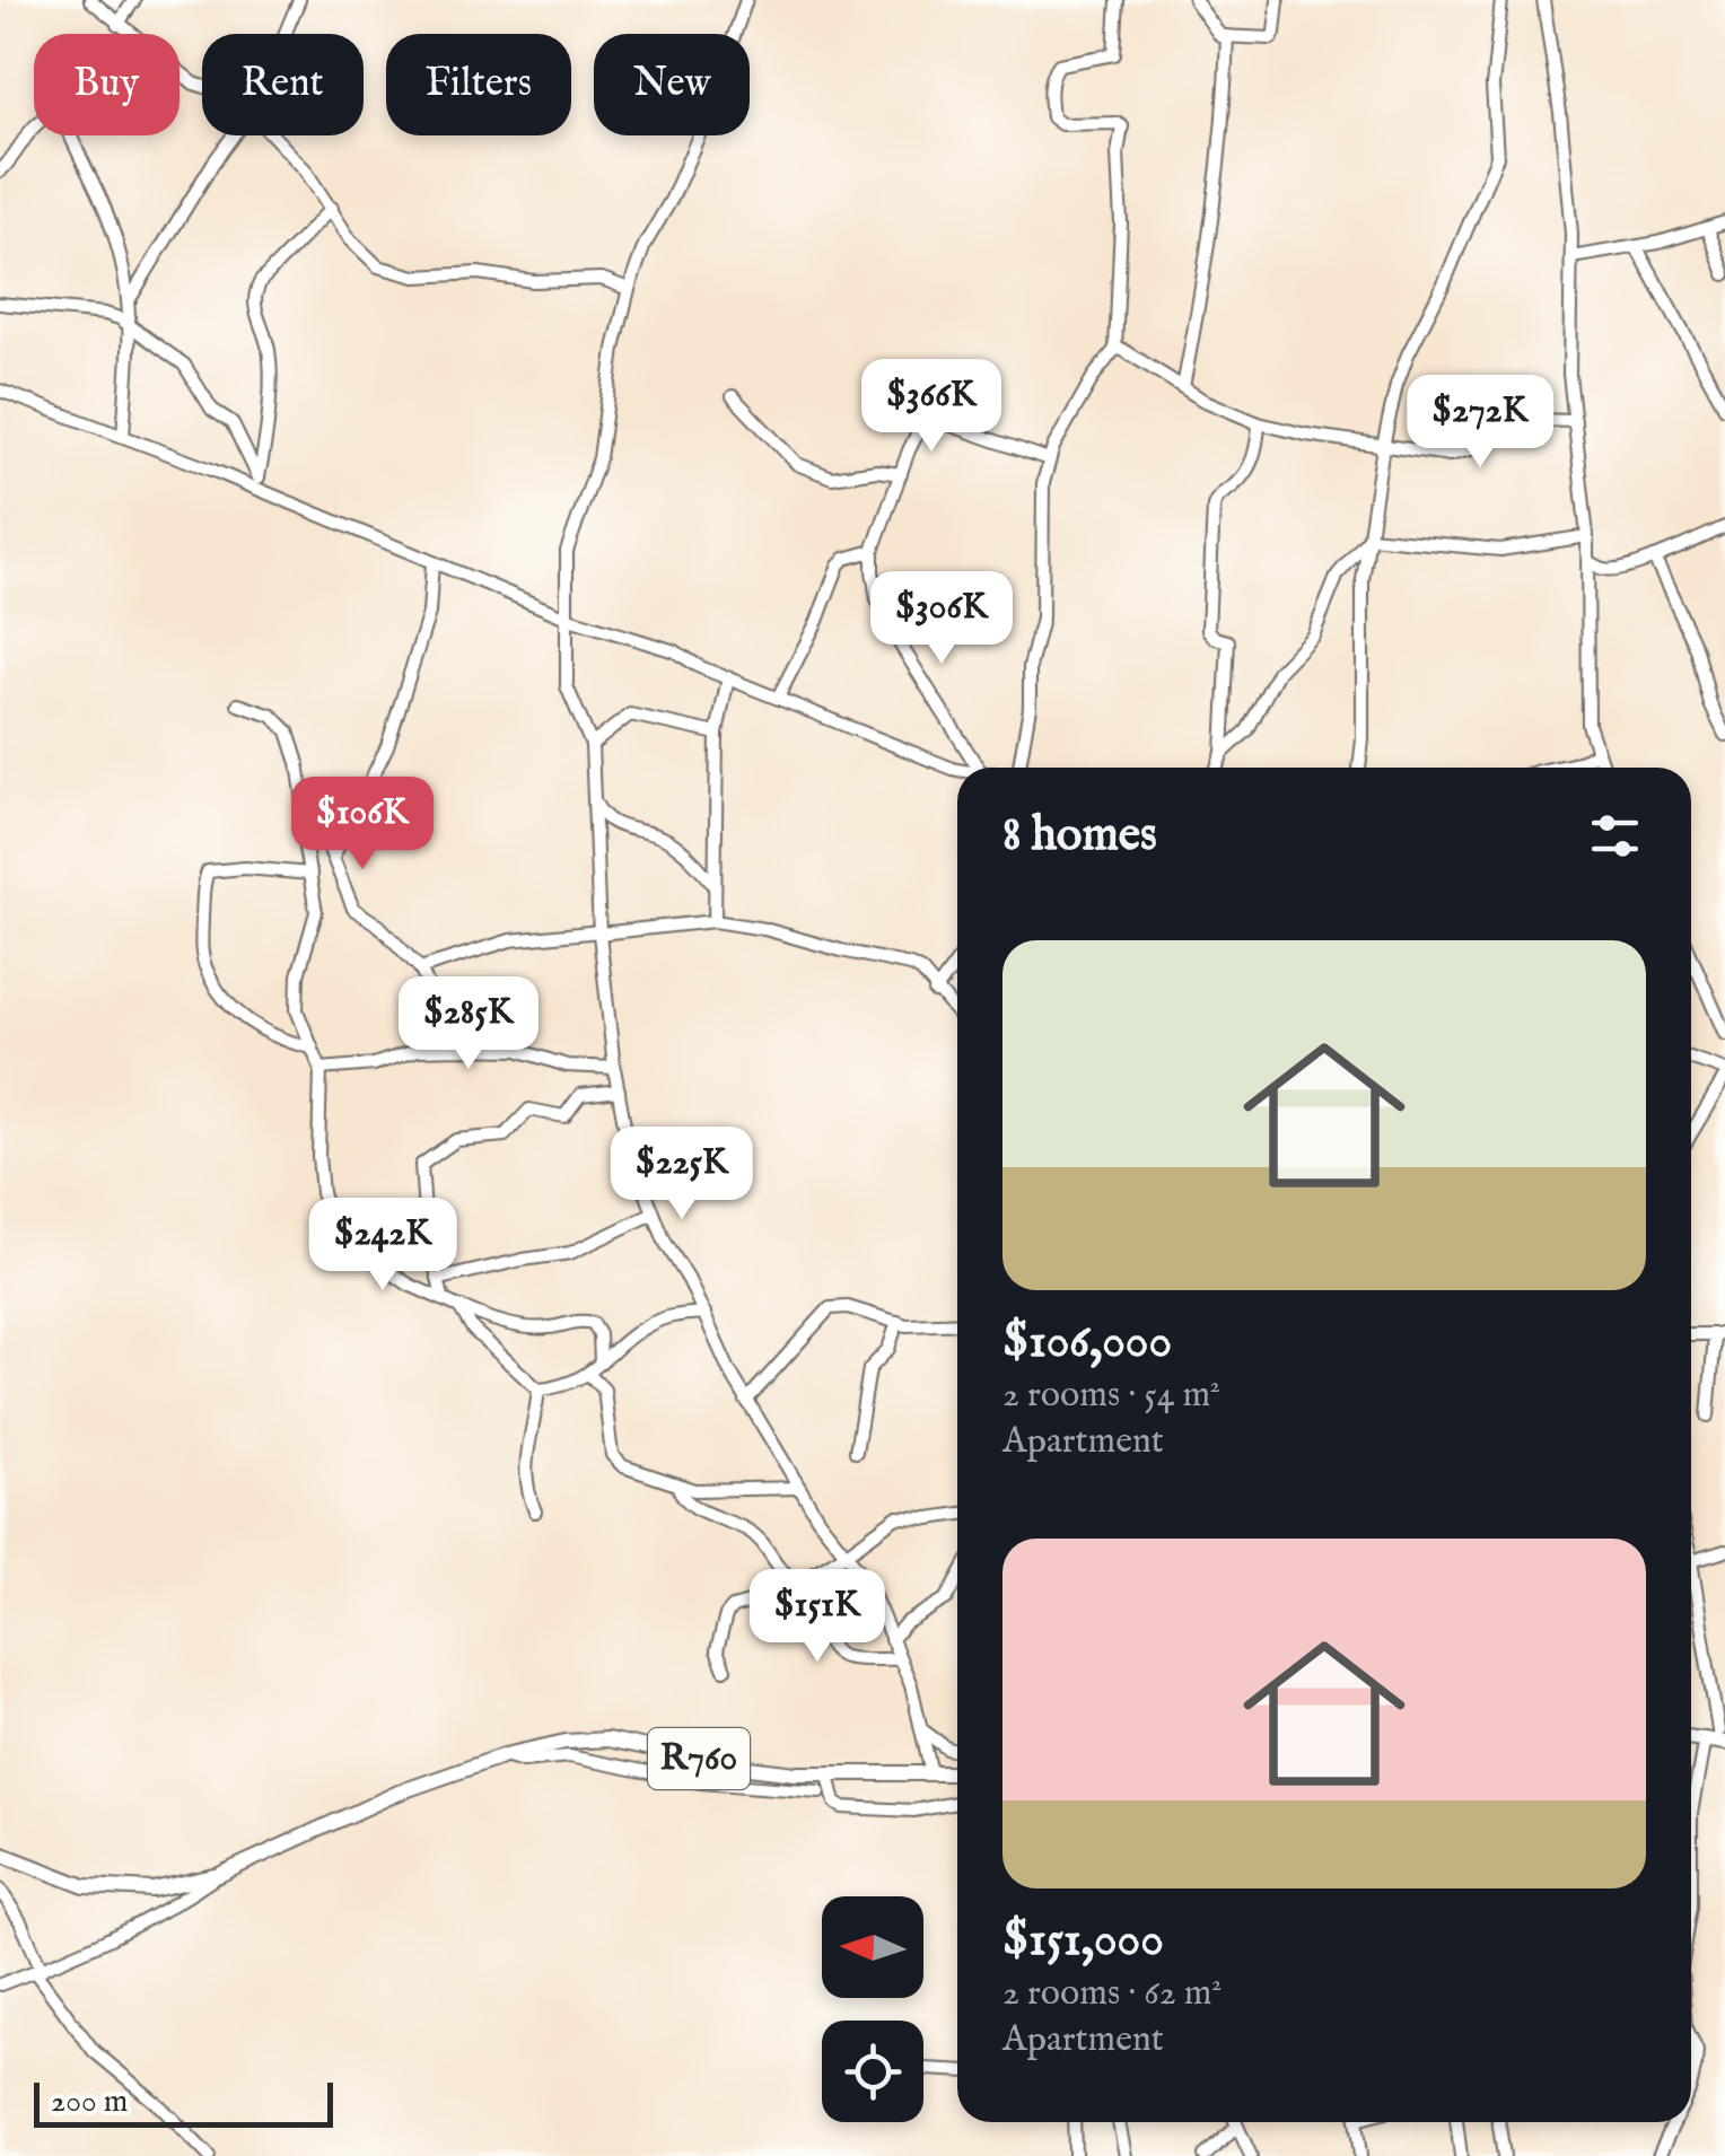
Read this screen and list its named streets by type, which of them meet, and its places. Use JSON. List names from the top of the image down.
{
  "streets": {
    "main road": ["R760"]
  },
  "scale_bar": "200 m",
  "north": "left",
  "page": {
    "chip": [
      "Buy",
      "Rent",
      "Filters",
      "New"
    ],
    "price": [
      "$366K",
      "$272K",
      "$306K",
      "$106K",
      "$285K",
      "$225K",
      "$242K",
      "$151K"
    ],
    "heading": "8 homes",
    "list": [
      {
        "name": "$106,000",
        "note": "2 rooms · 54 m² · Apartment"
      },
      {
        "name": "$151,000",
        "note": "2 rooms · 62 m² · Apartment"
      }
    ],
    "scale": "200 m"
  }
}
